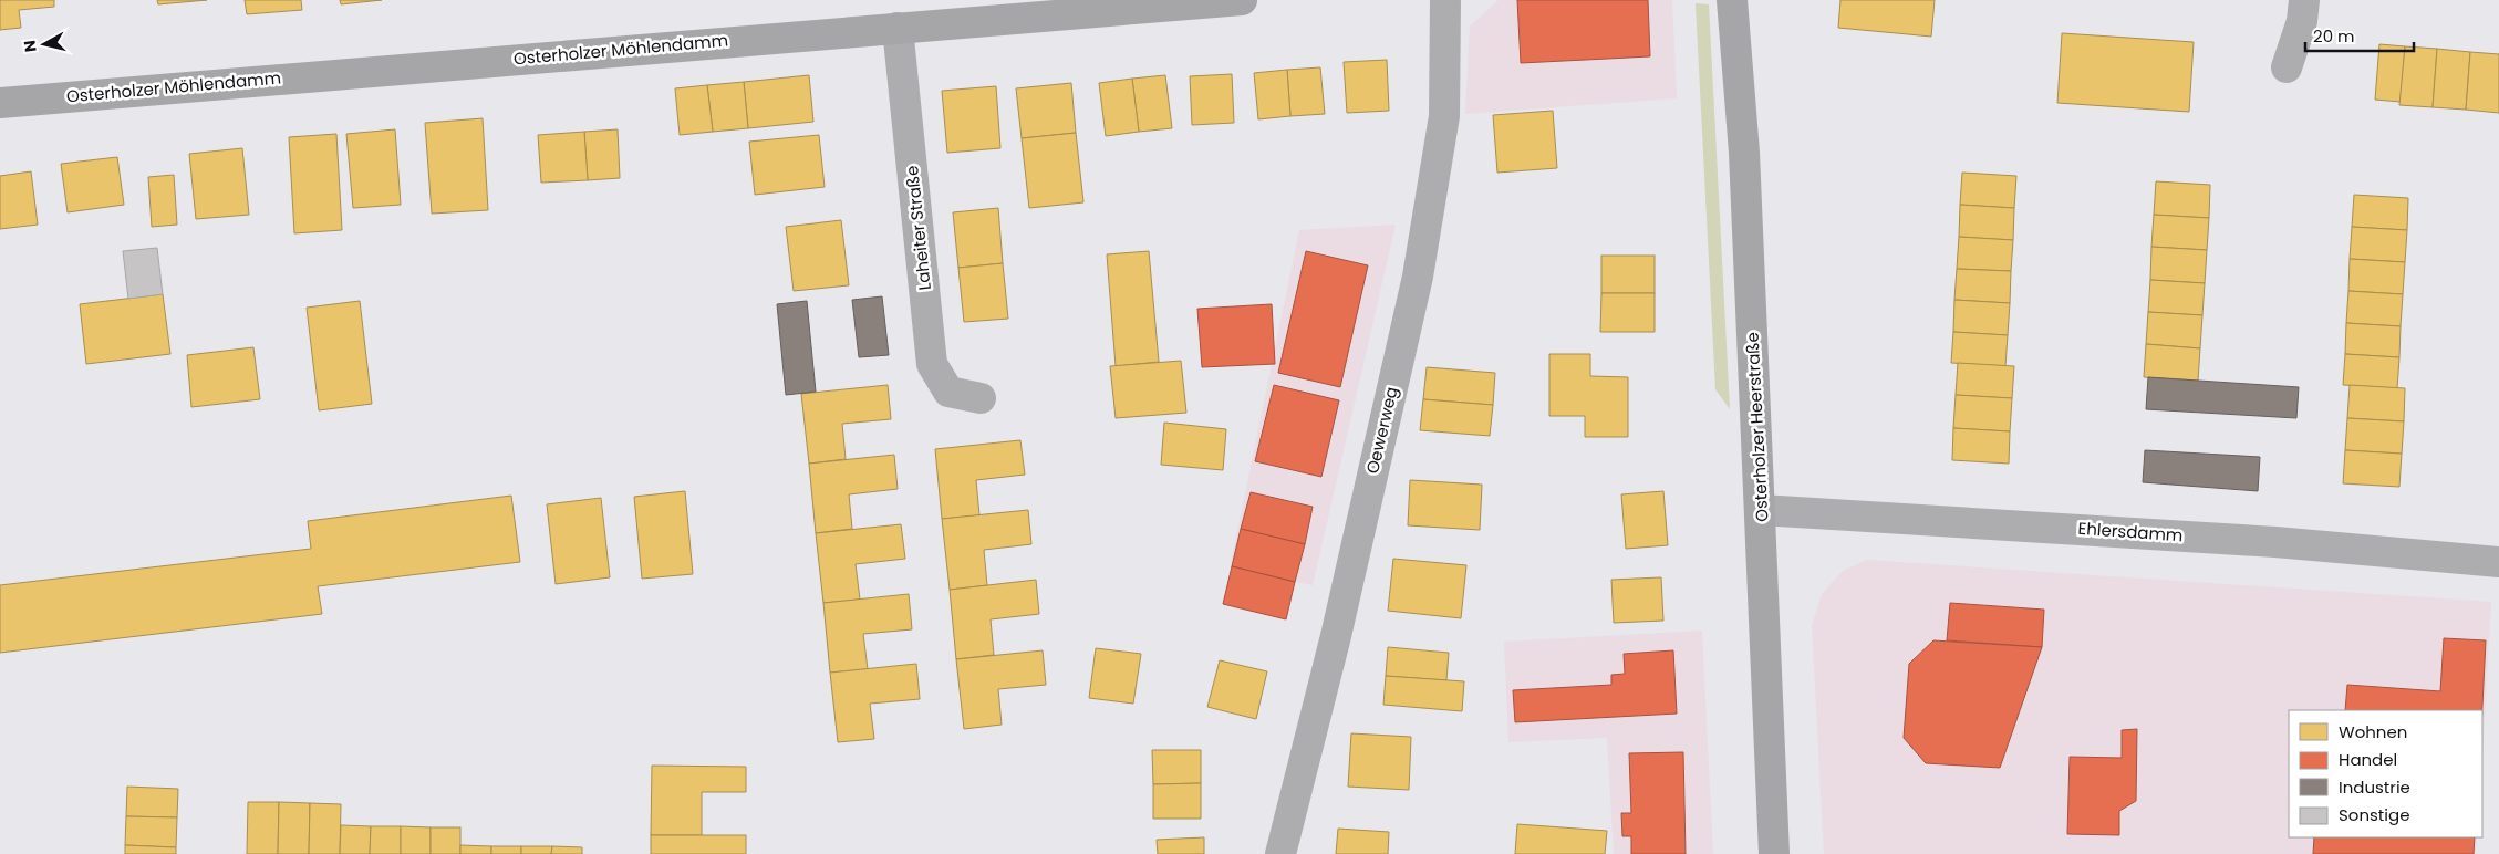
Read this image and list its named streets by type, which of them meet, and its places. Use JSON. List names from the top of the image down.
{
  "streets": {
    "main road": ["Osterholzer Möhlendamm", "Osterholzer Heerstraße"],
    "street": ["Laheiter Straße", "Oewerweg", "Ehlersdamm"]
  },
  "crossings": [
    ["Osterholzer Möhlendamm", "Laheiter Straße"],
    ["Osterholzer Heerstraße", "Ehlersdamm"]
  ],
  "legend": [
    "Wohnen",
    "Handel",
    "Industrie",
    "Sonstige"
  ],
  "scale_bar": "20 m",
  "north": "left"
}
